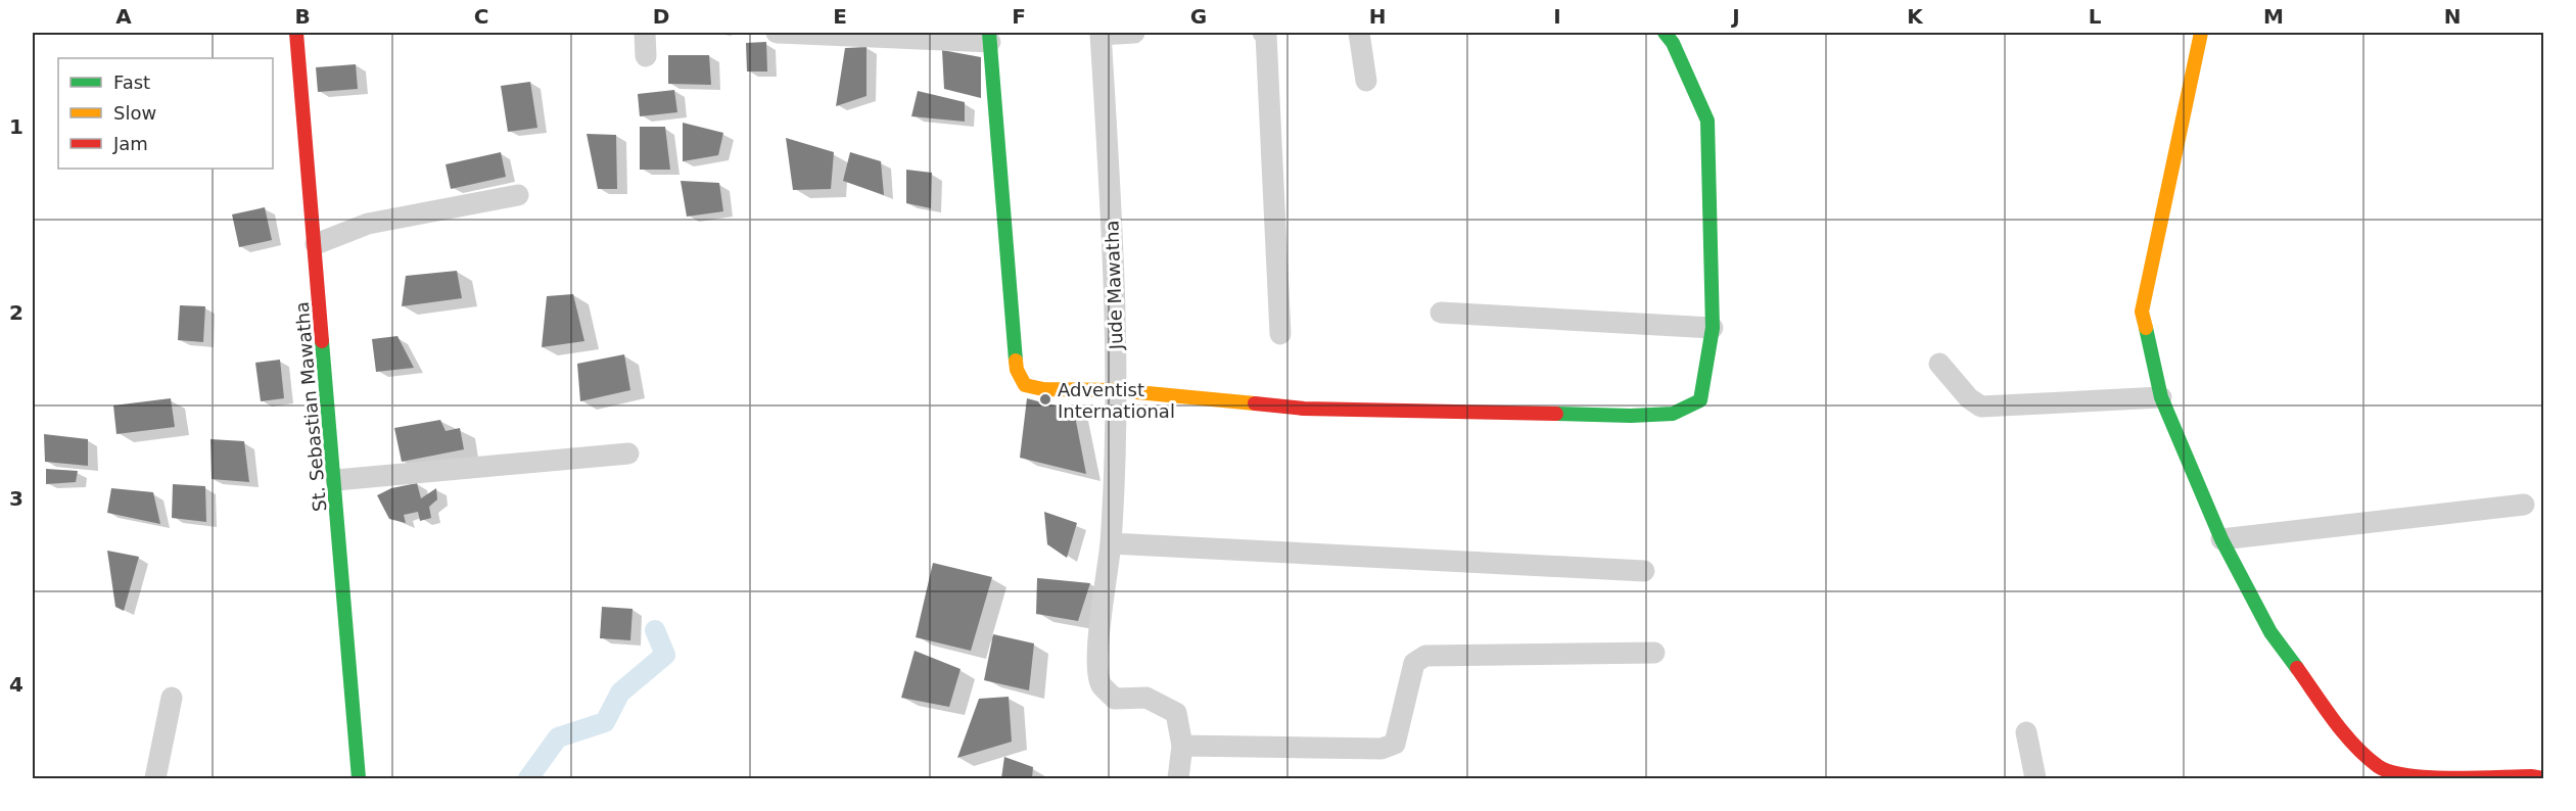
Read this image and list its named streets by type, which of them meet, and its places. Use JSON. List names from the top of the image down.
{
  "streets": {
    "street": ["Jude Mawatha", "St. Sebastian Mawatha"]
  },
  "places": ["Adventist International"],
  "legend": ["Fast", "Slow", "Jam"],
  "grid": {
    "columns": [
      "A",
      "B",
      "C",
      "D",
      "E",
      "F",
      "G",
      "H",
      "I",
      "J",
      "K",
      "L",
      "M",
      "N"
    ],
    "rows": [
      "1",
      "2",
      "3",
      "4"
    ]
  }
}
